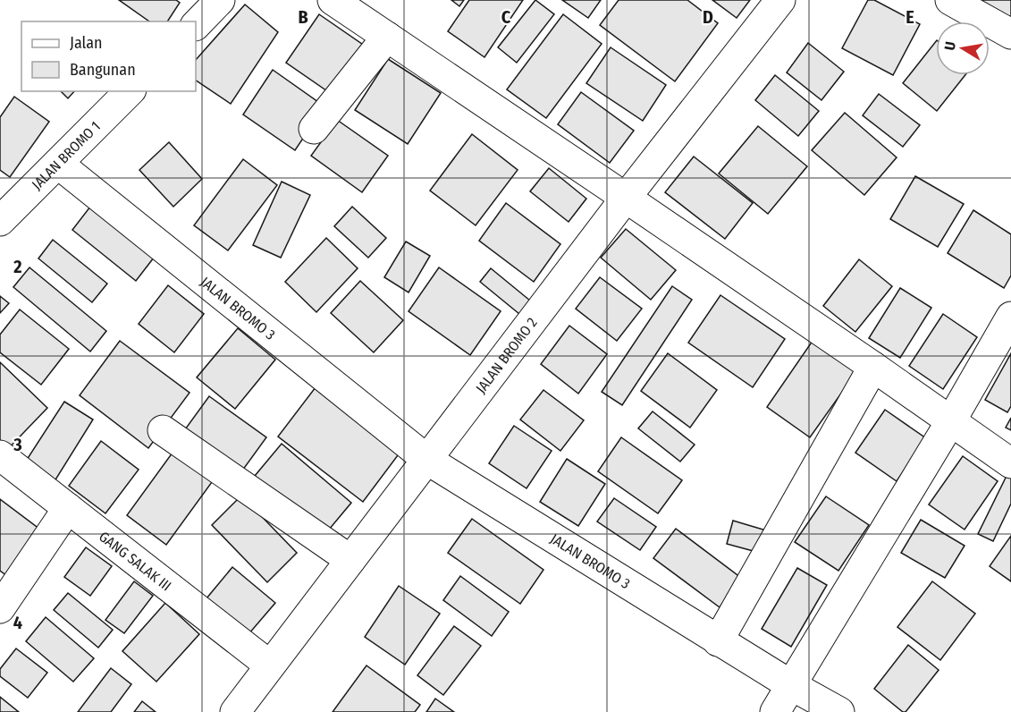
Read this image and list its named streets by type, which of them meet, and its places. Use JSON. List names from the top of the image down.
{
  "streets": {
    "street": [
      "JALAN BROMO 1",
      "JALAN BROMO 3",
      "JALAN BROMO 2",
      "GANG SALAK III"
    ]
  },
  "crossings": [
    ["JALAN BROMO 1", "JALAN BROMO 3"],
    ["JALAN BROMO 3", "JALAN BROMO 2"],
    ["JALAN BROMO 2", "GANG SALAK III"]
  ],
  "legend": ["Jalan", "Bangunan"],
  "north": "left",
  "grid": {
    "columns": [
      "B",
      "C",
      "D",
      "E"
    ],
    "rows": ["2", "3", "4"]
  }
}
